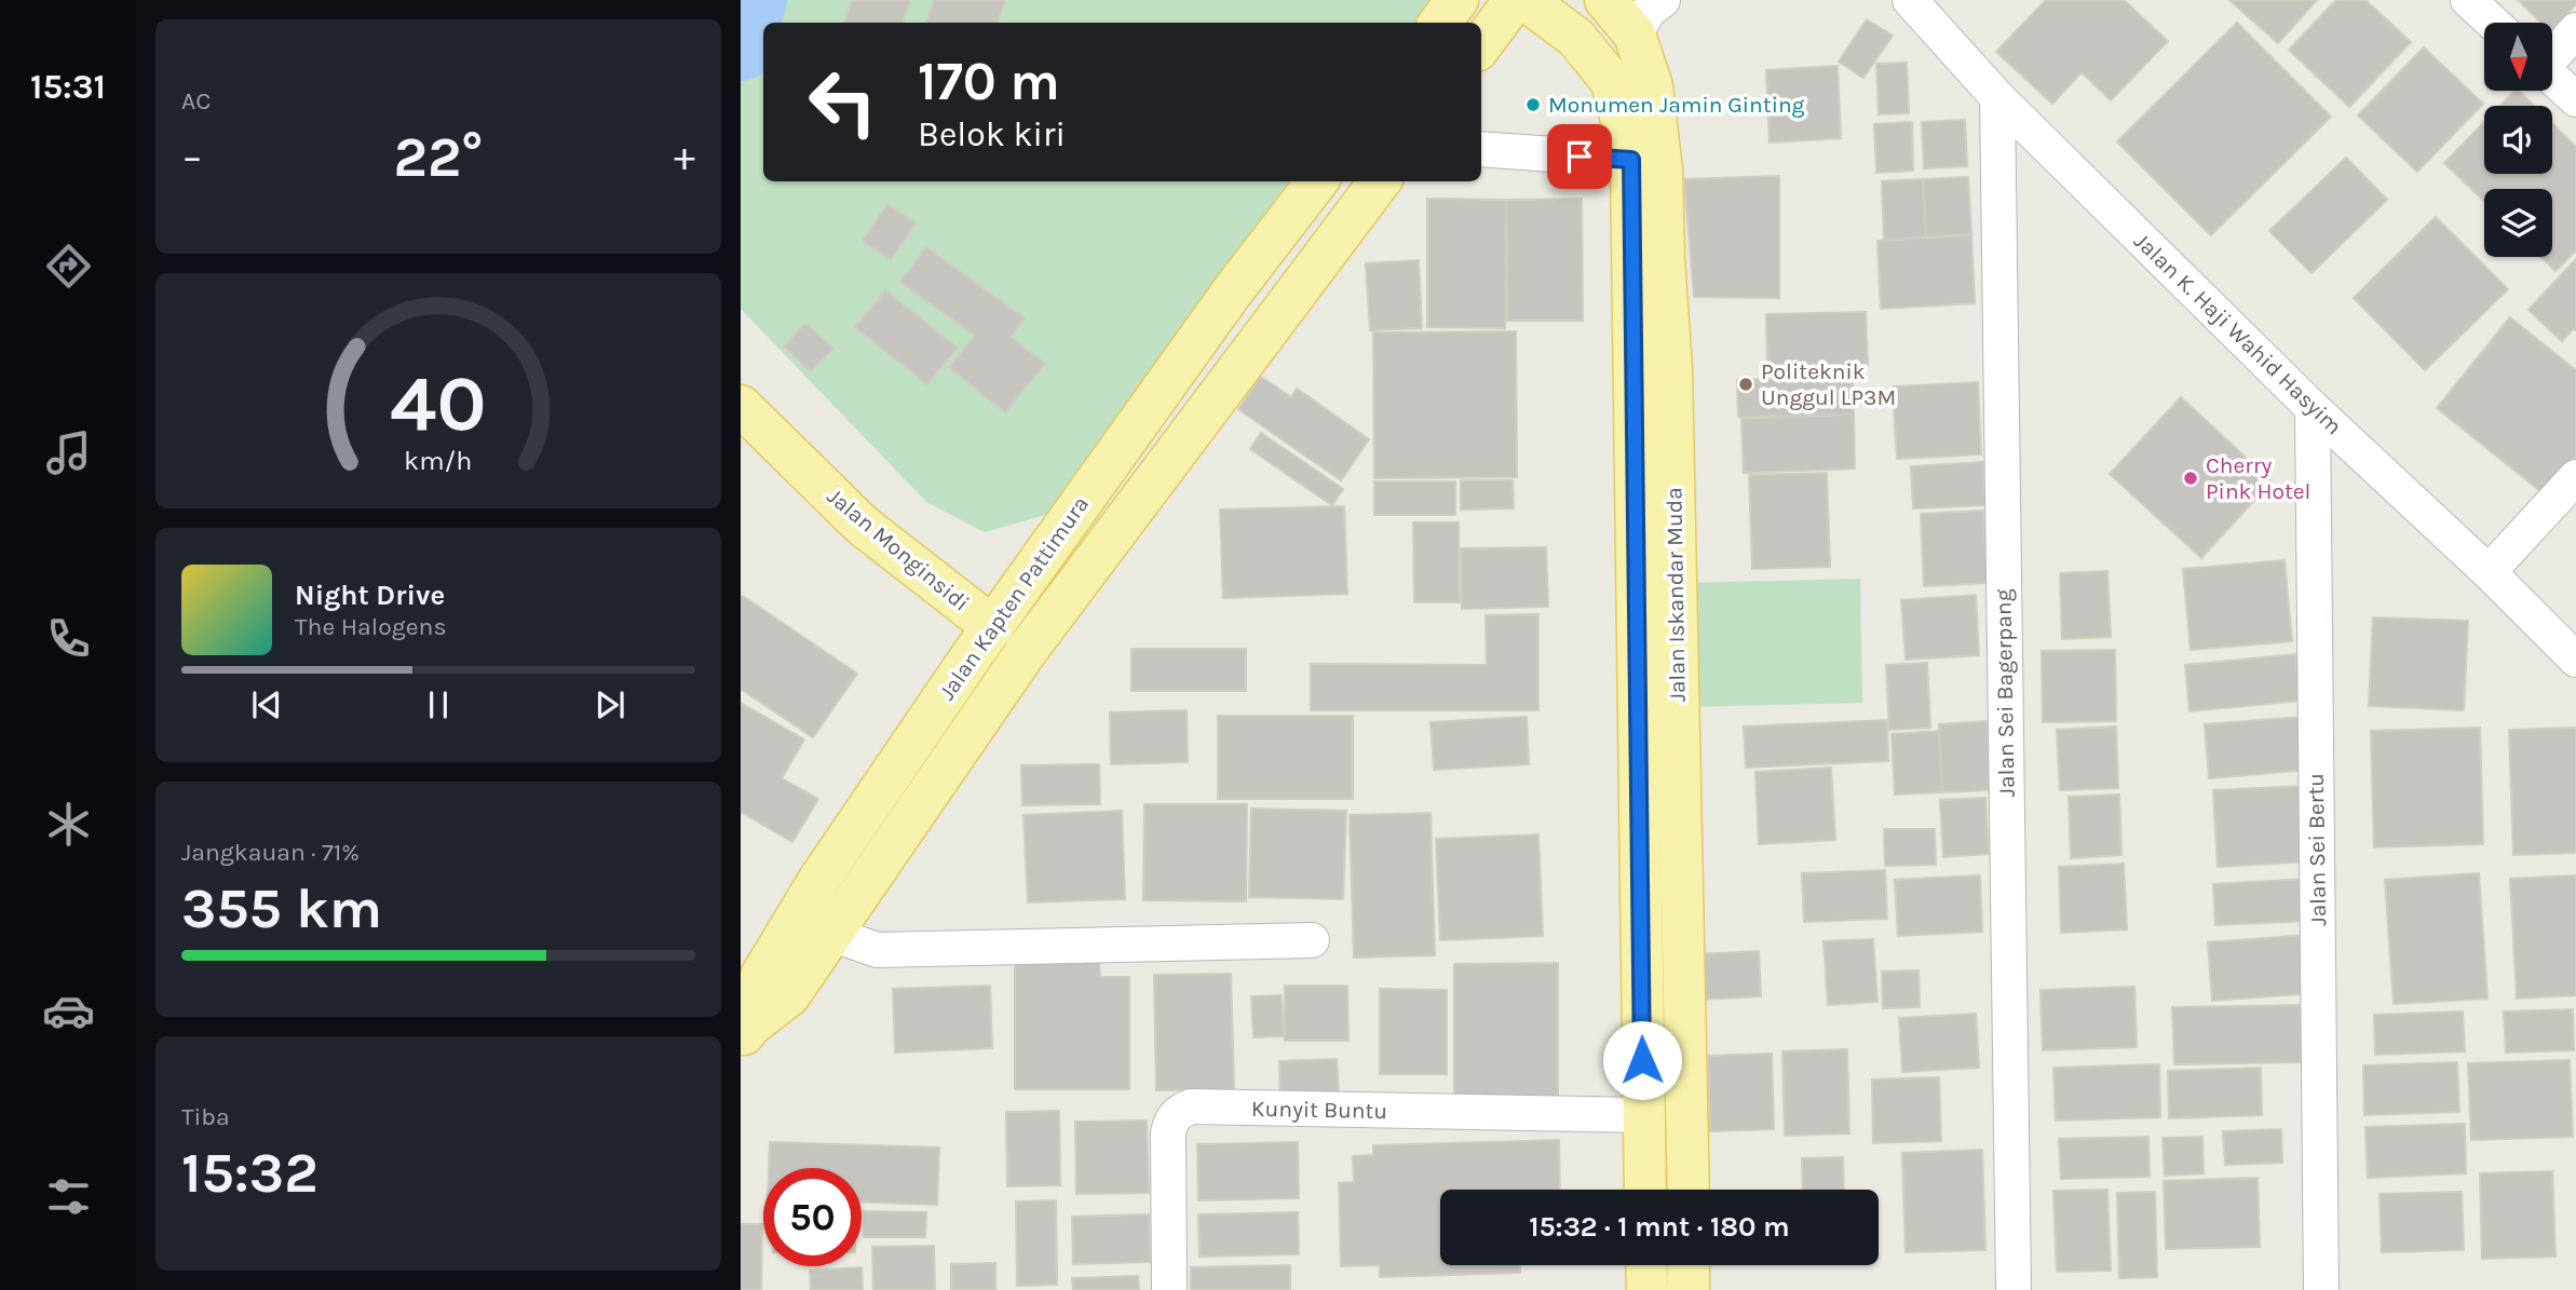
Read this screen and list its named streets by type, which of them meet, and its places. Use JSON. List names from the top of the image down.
{
  "streets": {
    "main road": ["Jalan Monginsidi", "Jalan Iskandar Muda", "Jalan Kapten Pattimura"],
    "street": [
      "Jalan K. Haji Wahid Hasyim",
      "Jalan Sei Bagerpang",
      "Jalan Sei Bertu",
      "Kunyit Buntu"
    ]
  },
  "crossings": [
    ["Jalan K. Haji Wahid Hasyim", "Jalan Sei Bagerpang"],
    ["Jalan K. Haji Wahid Hasyim", "Jalan Sei Bertu"],
    ["Jalan Monginsidi", "Jalan Kapten Pattimura"],
    ["Jalan Iskandar Muda", "Kunyit Buntu"]
  ],
  "places": ["Monumen Jamin Ginting", "Politeknik Unggul LP3M", "Cherry Pink Hotel"],
  "north": "bottom",
  "page": {
    "tabs": "15:31",
    "tile": [
      "AC",
      ["Jangkauan · 71%", "355 km"],
      ["Tiba", "15:32"]
    ],
    "turn": ["170 m", "Belok kiri"],
    "heat": ["−", "22°", "+"],
    "song": ["Night Drive", "The Halogens"],
    "limit": "50",
    "trip": "15:32 · 1 mnt · 180 m",
    "gauge": ["40", "km/h"]
  }
}
